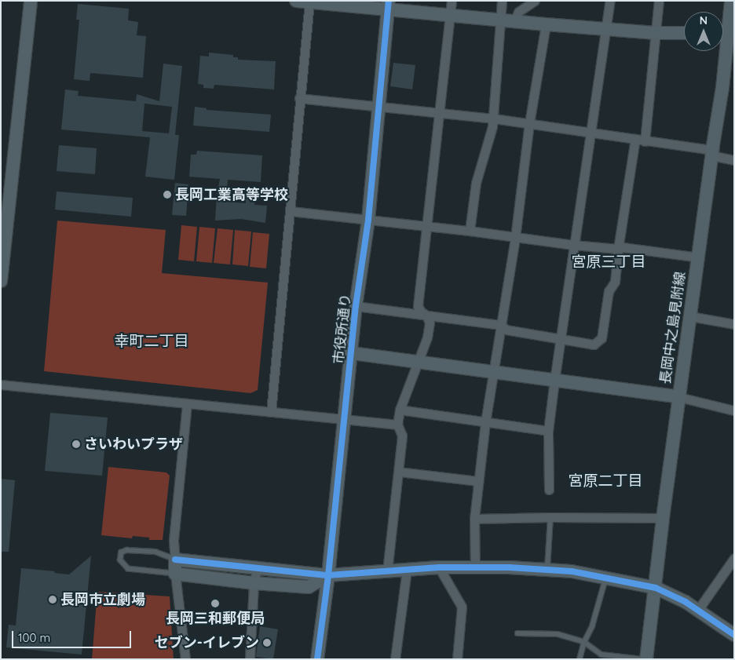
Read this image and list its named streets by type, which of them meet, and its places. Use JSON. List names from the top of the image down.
{
  "streets": {
    "street": ["長岡中之島見附線", "市役所通り"]
  },
  "districts": ["宮原三丁目", "幸町二丁目", "宮原二丁目"],
  "places": [
    "長岡工業高等学校",
    "さいわいプラザ",
    "長岡市立劇場",
    "長岡三和郵便局",
    "セブン-イレブン"
  ],
  "scale_bar": "100 m",
  "north": "top"
}
